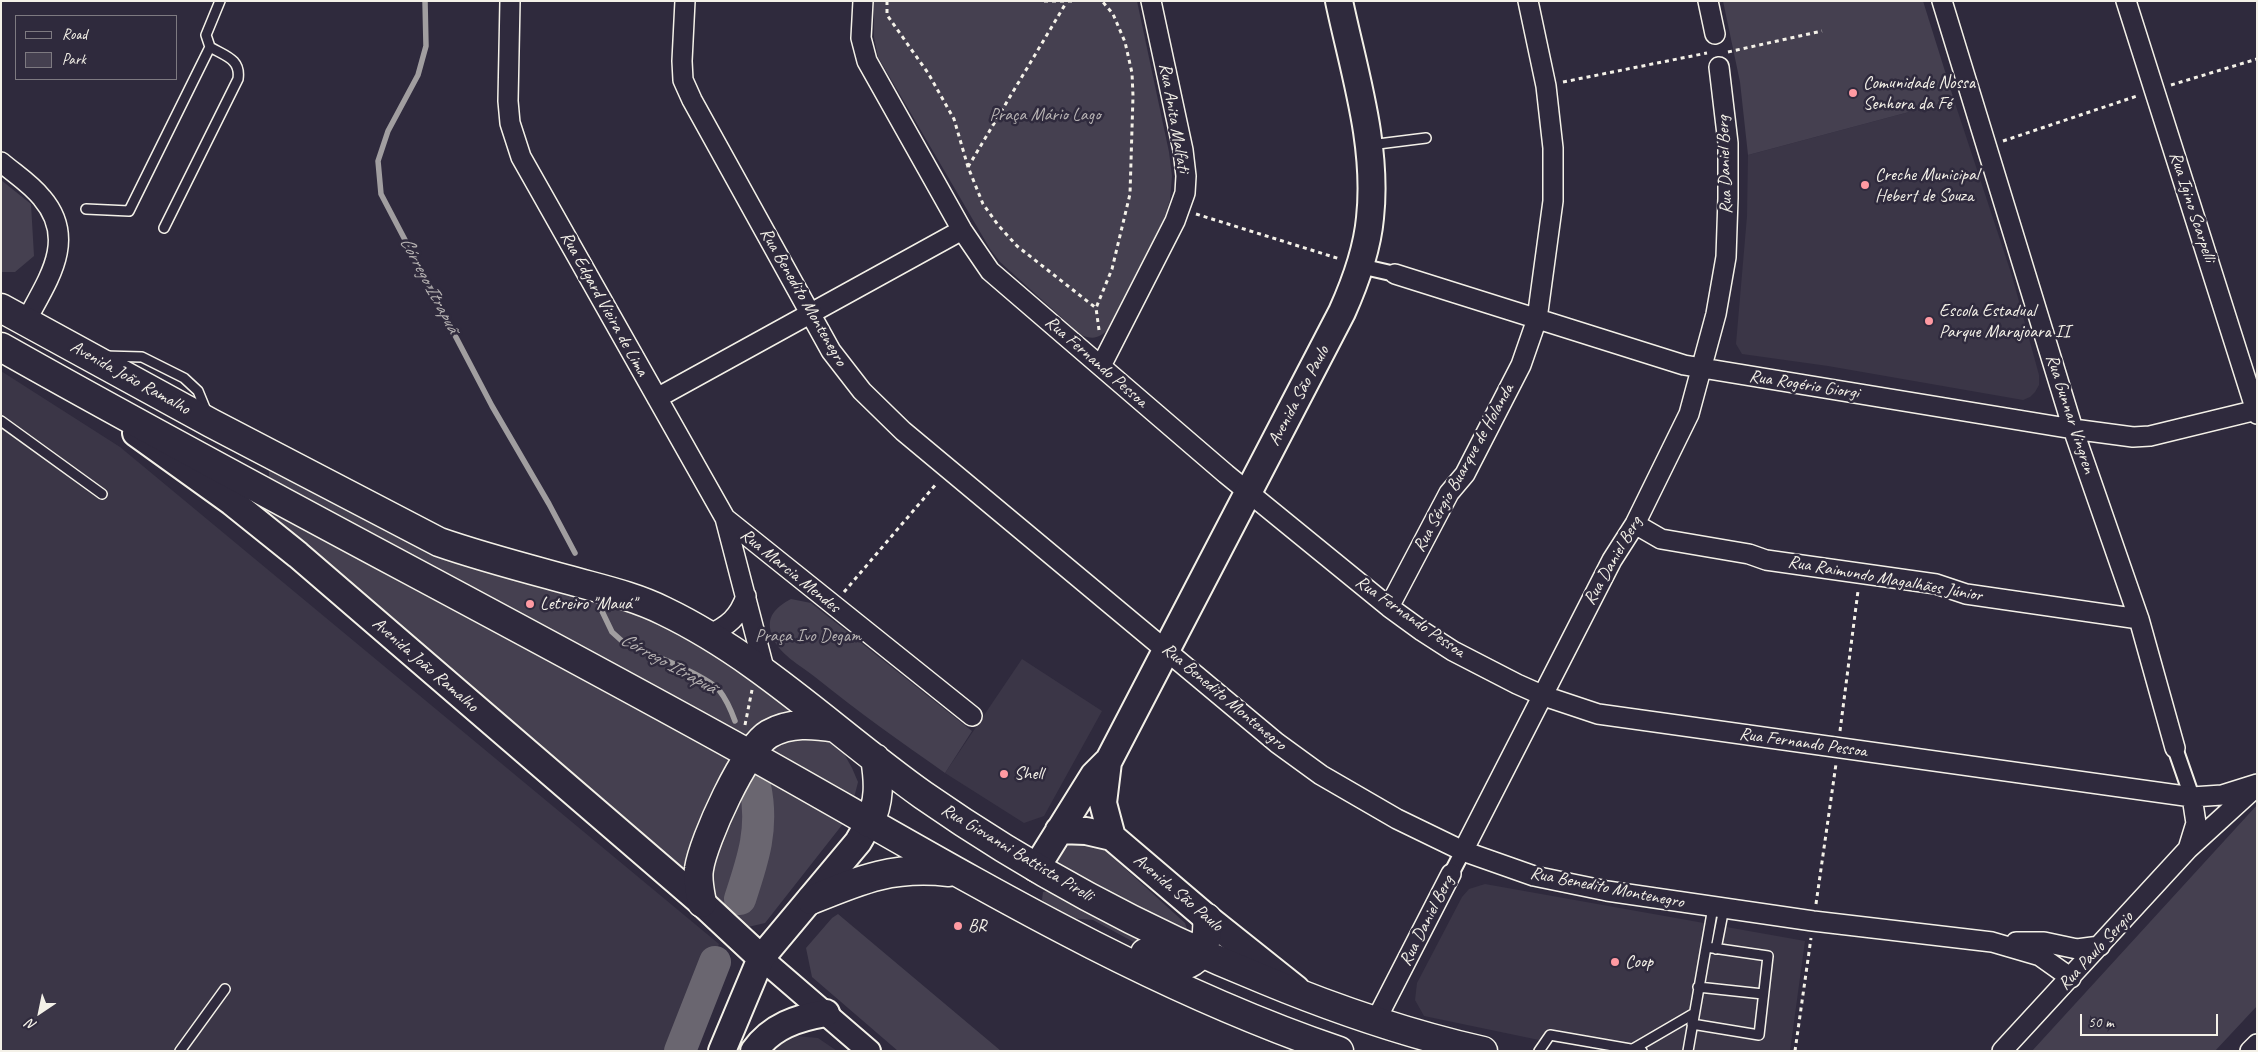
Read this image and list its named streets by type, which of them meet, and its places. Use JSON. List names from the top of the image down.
{
  "streets": {
    "highway": ["Avenida João Ramalho", "Rua Giovanni Battista Pirelli"],
    "main road": ["Avenida São Paulo"],
    "street": [
      "Rua Anita Malfati",
      "Rua Daniel Berg",
      "Rua Igino Scarpelli",
      "Rua Benedito Montenegro",
      "Rua Edgard Vieira de Lima",
      "Rua Fernando Pessoa",
      "Rua Rogério Giorgi",
      "Rua Gunnar Vingren",
      "Rua Sérgio Buarque de Holanda",
      "Rua Marcia Mendes",
      "Rua Raimundo Magalhães Júnior",
      "Rua Paulo Sergio"
    ]
  },
  "crossings": [
    ["Rua Anita Malfati", "Rua Fernando Pessoa"],
    ["Rua Daniel Berg", "Rua Benedito Montenegro"],
    ["Rua Daniel Berg", "Rua Fernando Pessoa"],
    ["Rua Daniel Berg", "Rua Rogério Giorgi"],
    ["Rua Daniel Berg", "Rua Raimundo Magalhães Júnior"],
    ["Rua Daniel Berg", "Rua Giovanni Battista Pirelli"],
    ["Rua Igino Scarpelli", "Rua Rogério Giorgi"],
    ["Rua Benedito Montenegro", "Avenida São Paulo"],
    ["Rua Benedito Montenegro", "Rua Paulo Sergio"],
    ["Rua Edgard Vieira de Lima", "Rua Marcia Mendes"],
    ["Rua Edgard Vieira de Lima", "Rua Giovanni Battista Pirelli"],
    ["Rua Fernando Pessoa", "Avenida São Paulo"],
    ["Rua Fernando Pessoa", "Rua Gunnar Vingren"],
    ["Rua Fernando Pessoa", "Rua Sérgio Buarque de Holanda"],
    ["Rua Fernando Pessoa", "Rua Paulo Sergio"],
    ["Avenida João Ramalho", "Rua Giovanni Battista Pirelli"],
    ["Rua Rogério Giorgi", "Avenida São Paulo"],
    ["Rua Rogério Giorgi", "Rua Gunnar Vingren"],
    ["Rua Rogério Giorgi", "Rua Sérgio Buarque de Holanda"],
    ["Avenida São Paulo", "Rua Giovanni Battista Pirelli"],
    ["Rua Gunnar Vingren", "Rua Raimundo Magalhães Júnior"],
    ["Rua Gunnar Vingren", "Rua Paulo Sergio"]
  ],
  "water": ["Córrego Itrapuã"],
  "parks": ["Praça Mário Lago", "Praça Ivo Degam"],
  "places": [
    "Comunidade Nossa Senhora da Fé",
    "Creche Municipal Hebert de Souza",
    "Escola Estadual Parque Marajoara II",
    "Letreiro \"Mauá\"",
    "Shell",
    "BR",
    "Coop"
  ],
  "legend": ["Road", "Park"],
  "scale_bar": "50 m",
  "north": "bottom left"
}
